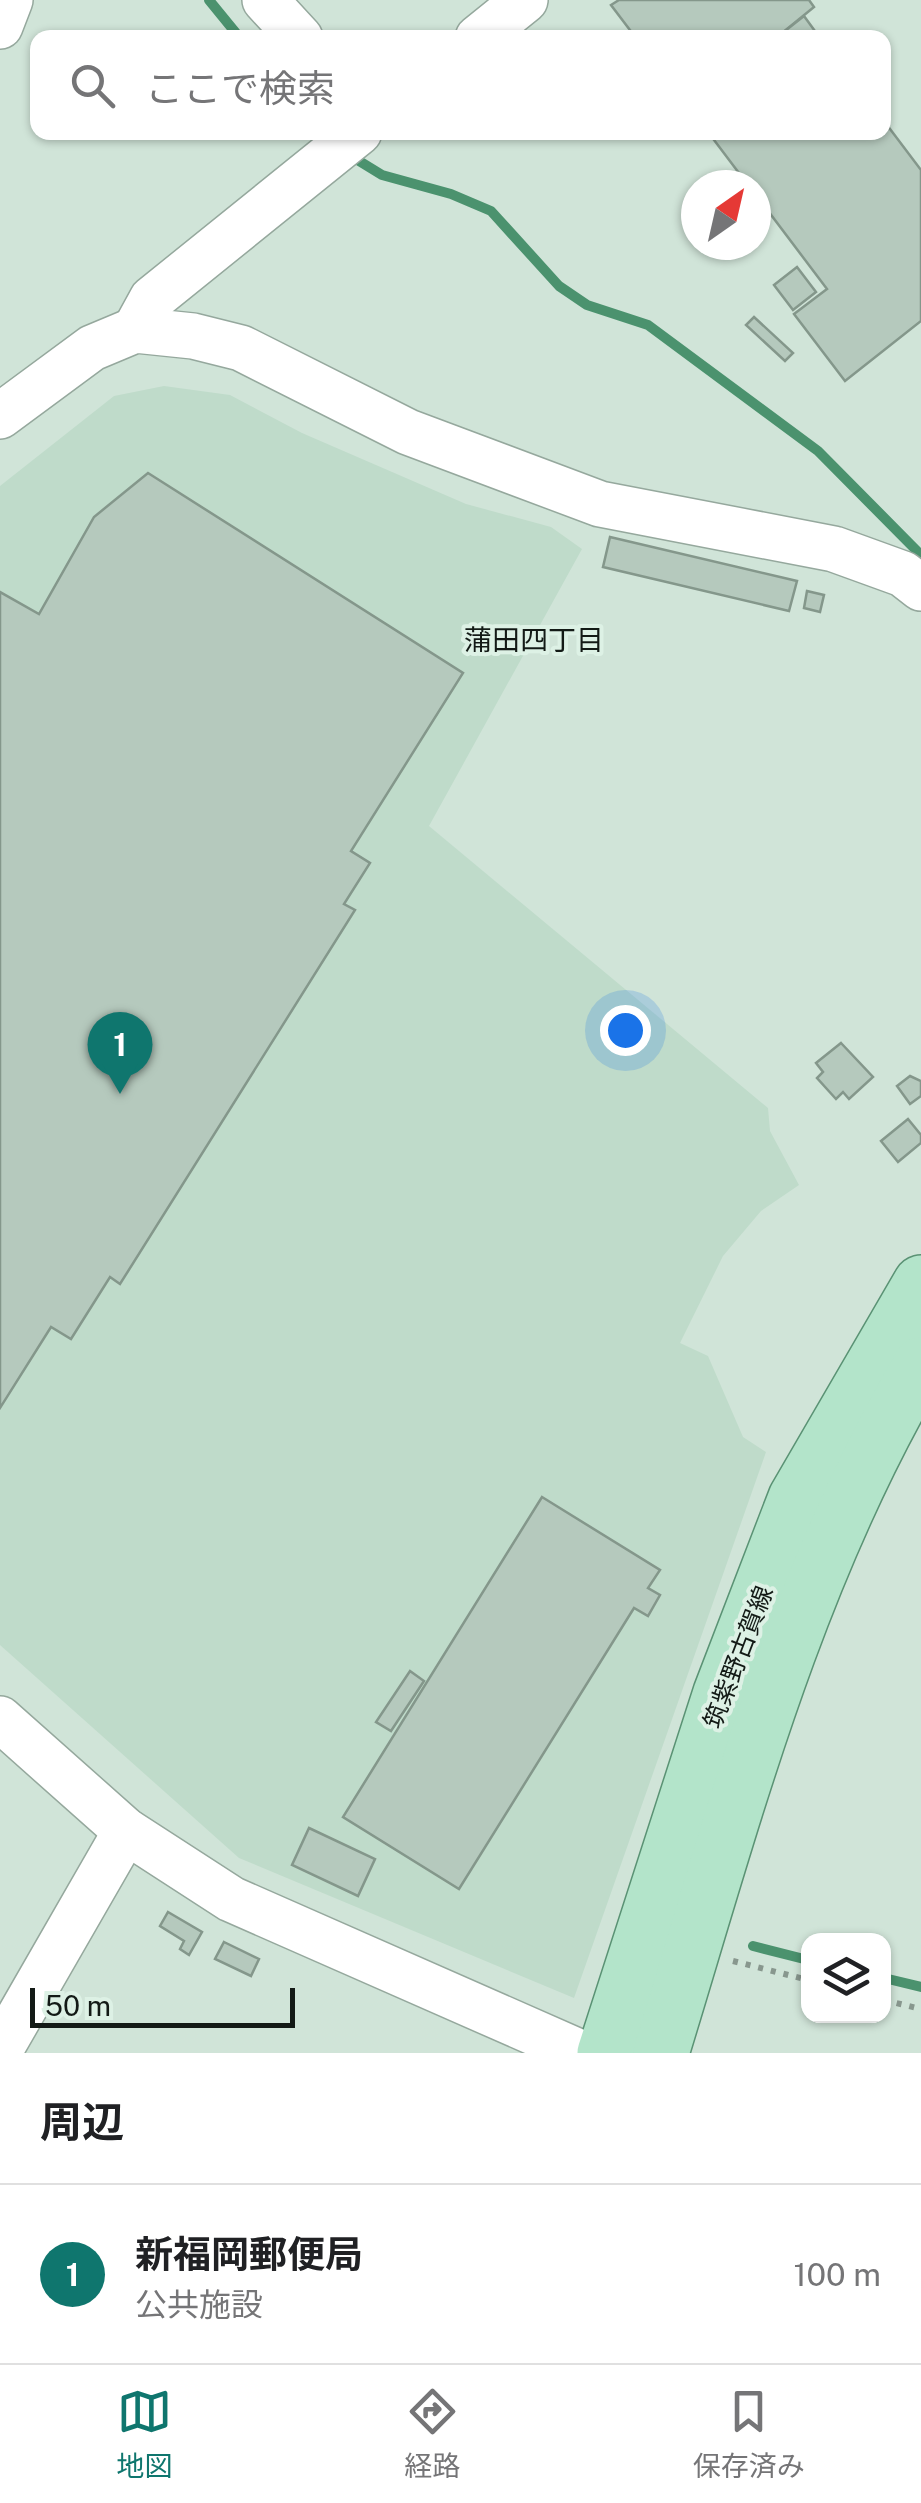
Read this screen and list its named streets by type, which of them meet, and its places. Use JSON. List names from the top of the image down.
{
  "streets": {
    "main road": ["筑紫野古賀線"]
  },
  "districts": ["蒲田四丁目"],
  "scale_bar": "50 m",
  "north": "top right",
  "page": {
    "search": "ここで検索",
    "pins": "1",
    "scale": "50 m",
    "heading": "周辺",
    "list": [
      {
        "mark": "1",
        "name": "新福岡郵便局",
        "note": "公共施設",
        "value": "100 m"
      }
    ],
    "nav": ["地図", "経路", "保存済み"]
  }
}
